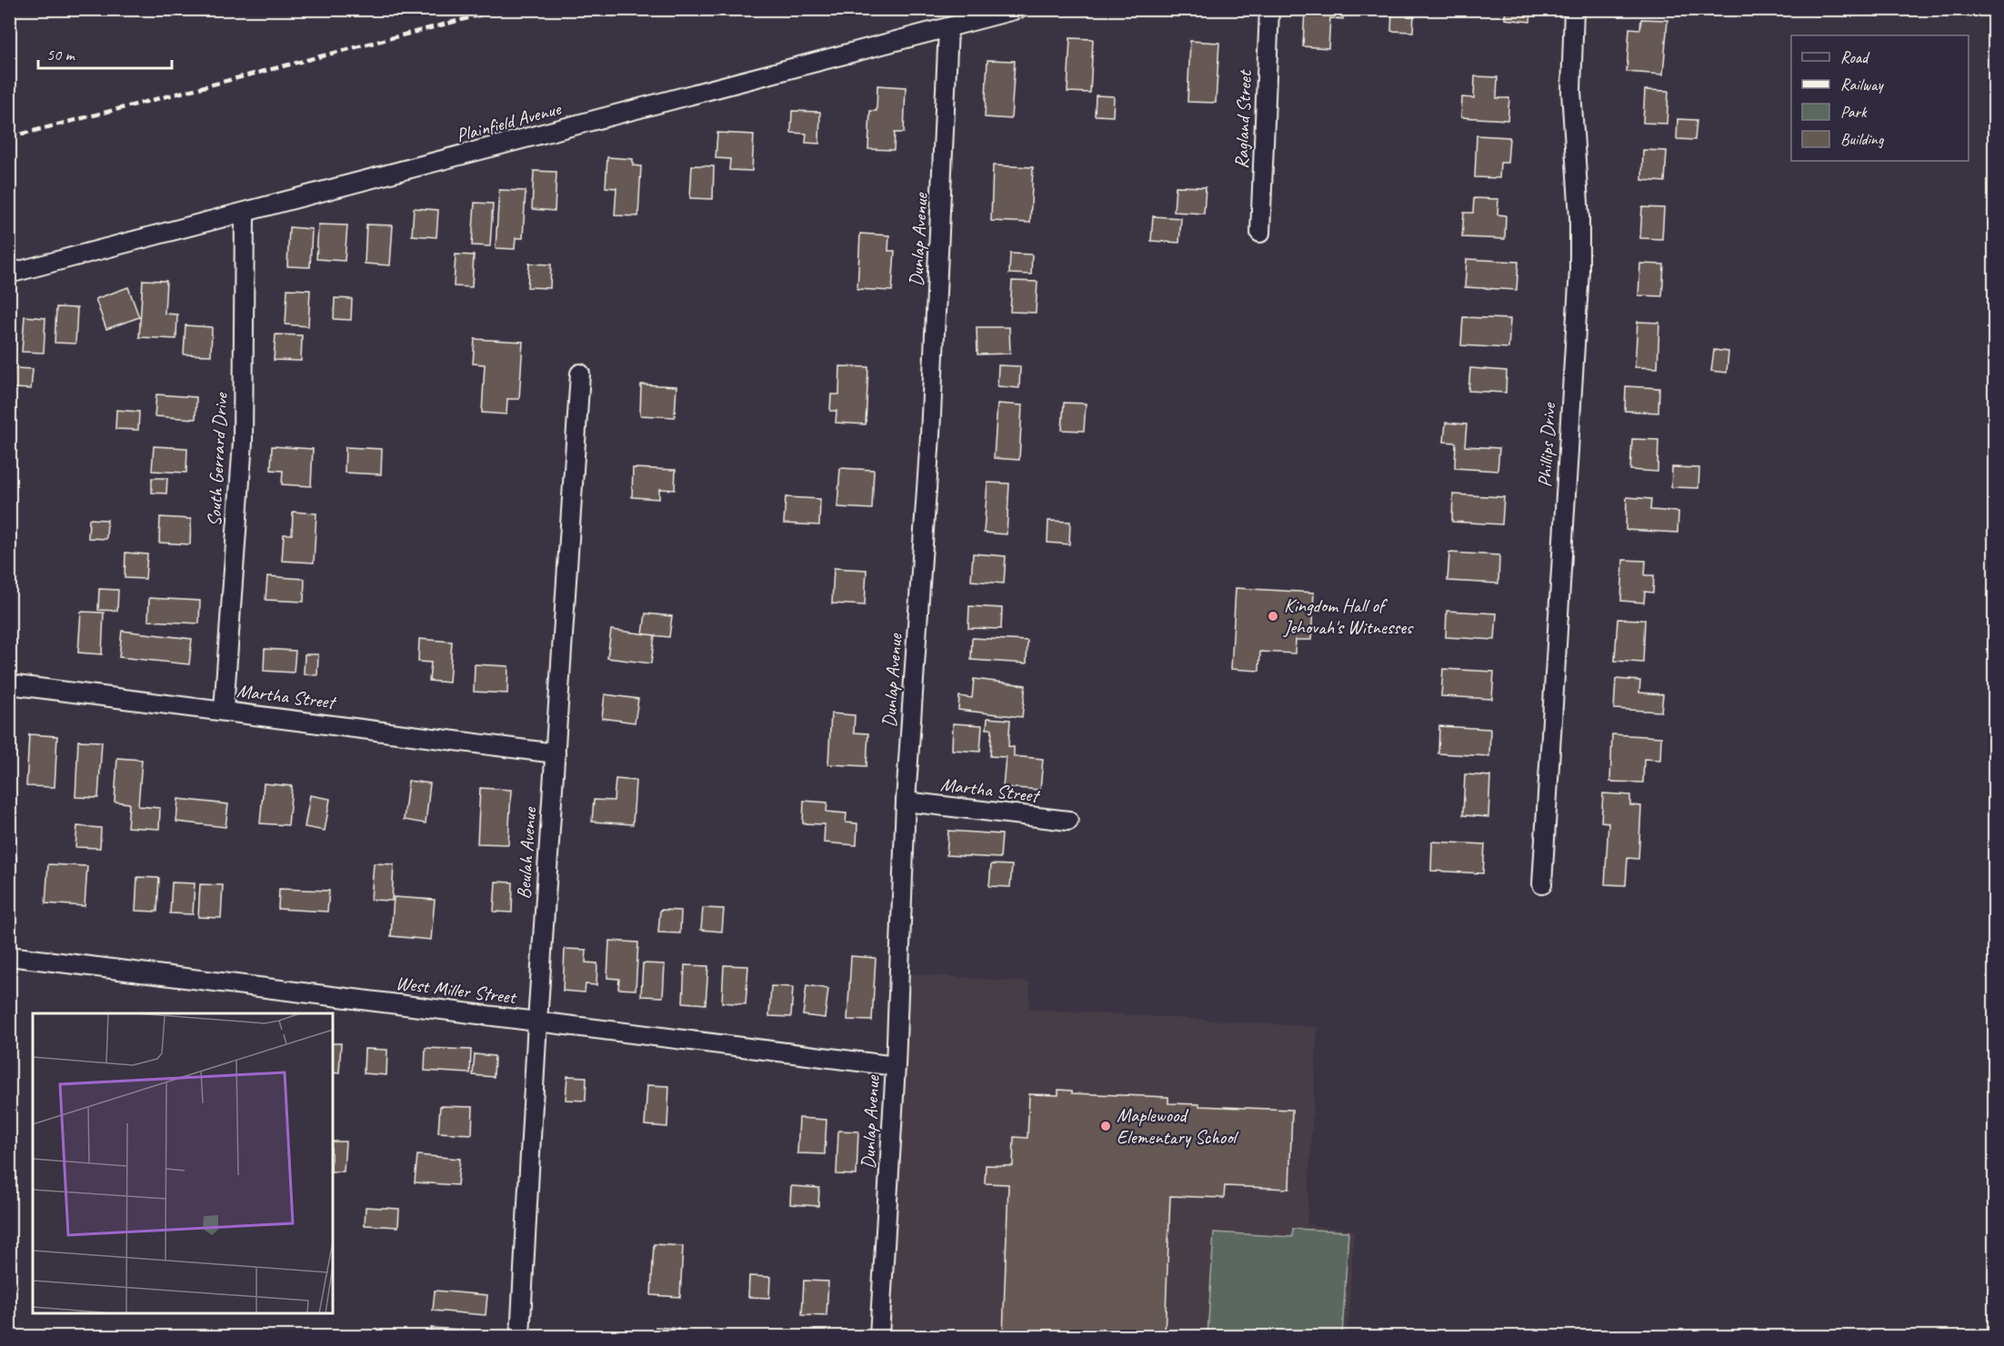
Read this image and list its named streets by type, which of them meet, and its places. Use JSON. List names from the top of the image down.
{
  "streets": {
    "street": [
      "Ragland Street",
      "Plainfield Avenue",
      "Dunlap Avenue",
      "Phillips Drive",
      "South Gerrard Drive",
      "Martha Street",
      "Beulah Avenue",
      "West Miller Street"
    ]
  },
  "crossings": [
    ["Plainfield Avenue", "Dunlap Avenue"],
    ["Plainfield Avenue", "South Gerrard Drive"],
    ["Dunlap Avenue", "Martha Street"],
    ["Dunlap Avenue", "West Miller Street"],
    ["South Gerrard Drive", "Martha Street"],
    ["Martha Street", "Beulah Avenue"],
    ["Beulah Avenue", "West Miller Street"]
  ],
  "places": ["Kingdom Hall of Jehovah's Witnesses", "Maplewood Elementary School"],
  "legend": [
    "Road",
    "Railway",
    "Park",
    "Building"
  ],
  "scale_bar": "50 m"
}
